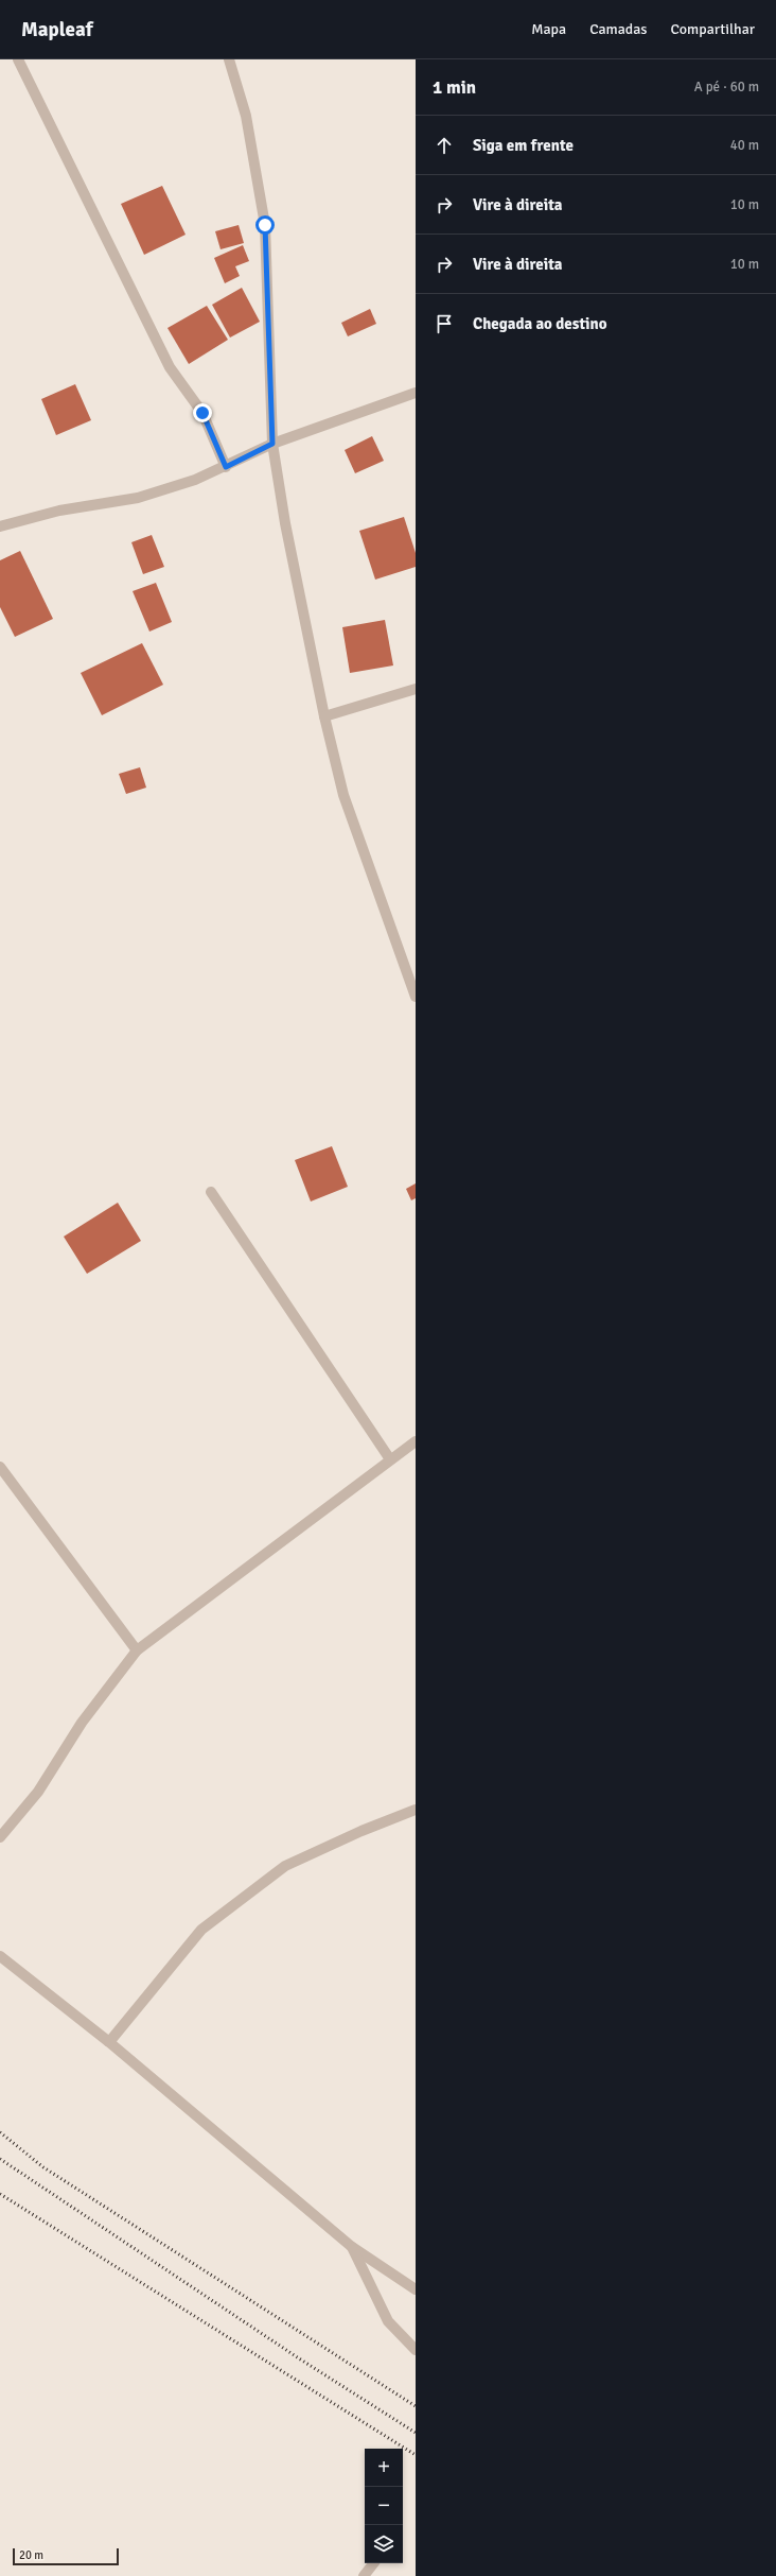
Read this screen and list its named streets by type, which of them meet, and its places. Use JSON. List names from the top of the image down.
{
  "scale_bar": "20 m",
  "page": {
    "header": "Mapleaf",
    "nav": ["Mapa", "Camadas", "Compartilhar"],
    "heading": ["1 min", "A pé · 60 m"],
    "list": [
      ["Siga em frente", "40 m"],
      ["Vire à direita", "10 m"],
      ["Vire à direita", "10 m"],
      "Chegada ao destino"
    ],
    "map_buttons": ["+", "−"],
    "scale": "20 m"
  }
}
